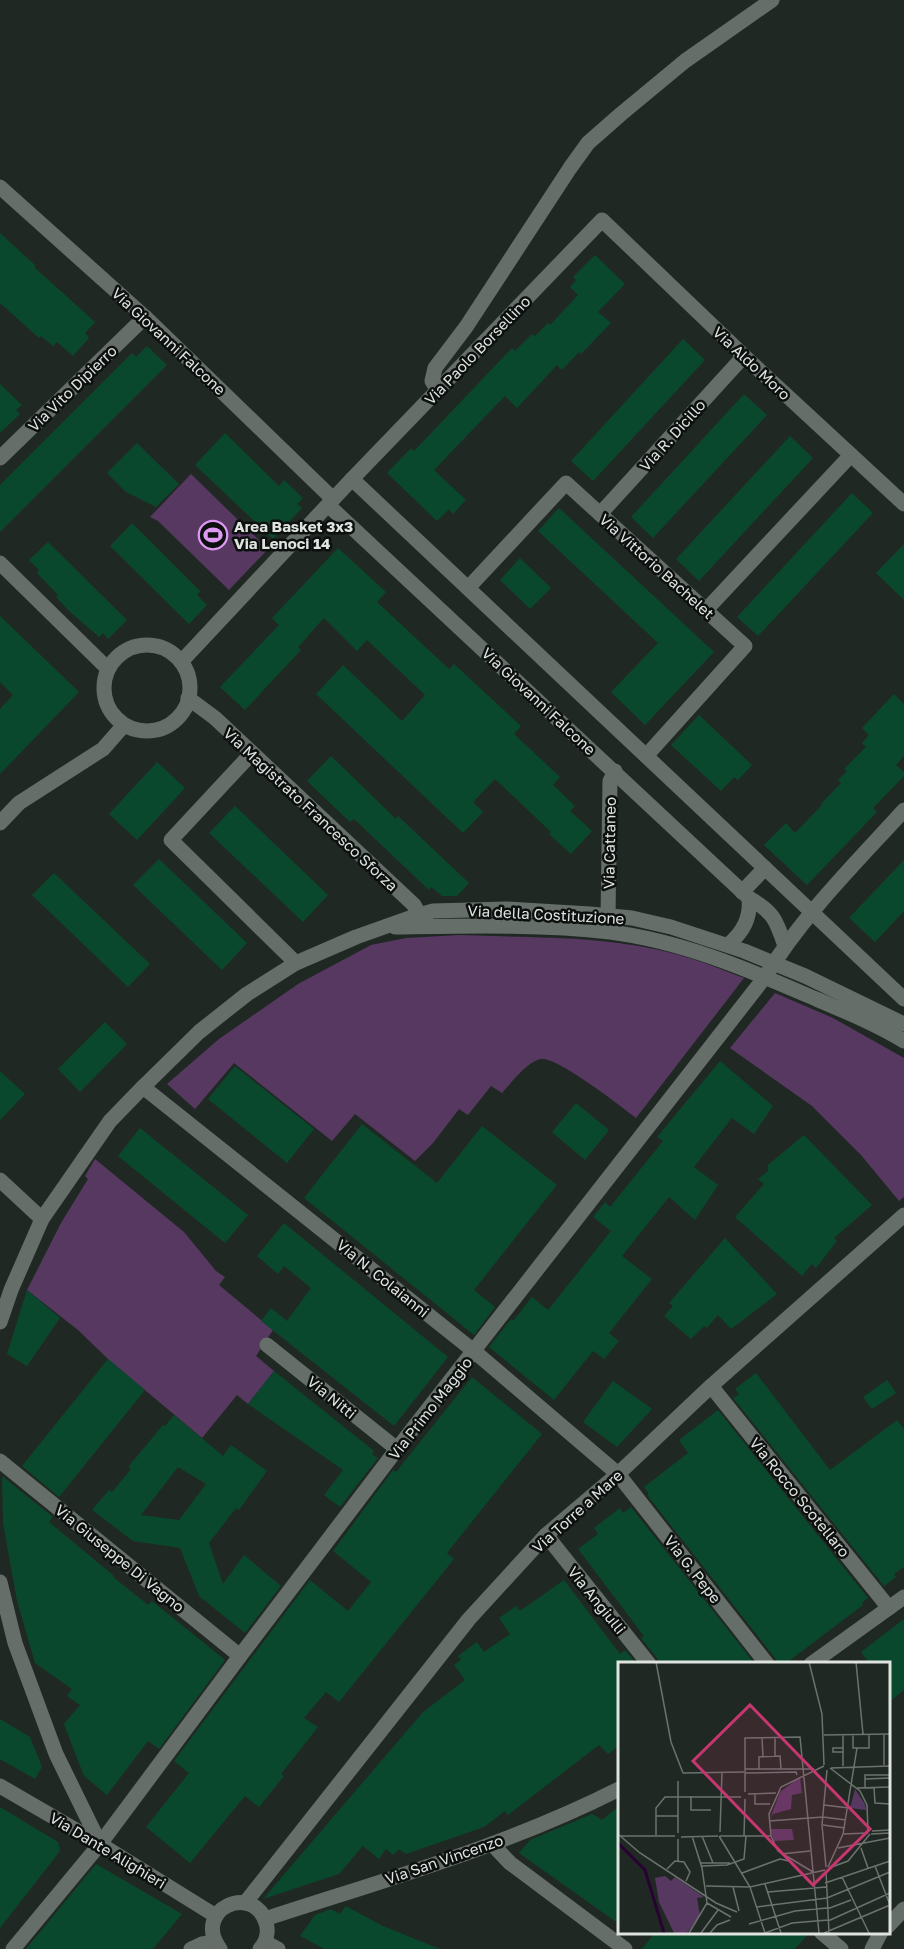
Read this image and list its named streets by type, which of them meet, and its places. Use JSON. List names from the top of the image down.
{
  "streets": {
    "street": [
      "Via Giovanni Falcone",
      "Via Paolo Borsellino",
      "Via Aldo Moro",
      "Via Vito Dipierro",
      "Via R. Dicillo",
      "Via Vittorio Bachelet",
      "Via Magistrato Francesco Sforza",
      "Via Cattaneo",
      "Via della Costituzione",
      "Via N. Colaianni",
      "Via Nitti",
      "Via Primo Maggio",
      "Via Rocco Scotellaro",
      "Via Torre a Mare",
      "Via Giuseppe Di Vagno",
      "Via G. Pepe",
      "Via Angiulli",
      "Via Dante Alighieri",
      "Via San Vincenzo"
    ]
  },
  "crossings": [
    ["Via Giovanni Falcone", "Via Paolo Borsellino"],
    ["Via Giovanni Falcone", "Via Vito Dipierro"],
    ["Via Giovanni Falcone", "Via Cattaneo"],
    ["Via Giovanni Falcone", "Via Primo Maggio"],
    ["Via Paolo Borsellino", "Via Aldo Moro"],
    ["Via Paolo Borsellino", "Via Magistrato Francesco Sforza"],
    ["Via Aldo Moro", "Via R. Dicillo"],
    ["Via R. Dicillo", "Via Vittorio Bachelet"],
    ["Via Magistrato Francesco Sforza", "Via della Costituzione"],
    ["Via Cattaneo", "Via della Costituzione"],
    ["Via della Costituzione", "Via N. Colaianni"],
    ["Via della Costituzione", "Via Primo Maggio"],
    ["Via N. Colaianni", "Via Primo Maggio"],
    ["Via N. Colaianni", "Via Torre a Mare"],
    ["Via N. Colaianni", "Via G. Pepe"],
    ["Via Nitti", "Via Primo Maggio"],
    ["Via Primo Maggio", "Via Giuseppe Di Vagno"],
    ["Via Primo Maggio", "Via Dante Alighieri"],
    ["Via Rocco Scotellaro", "Via Torre a Mare"],
    ["Via Torre a Mare", "Via G. Pepe"],
    ["Via Torre a Mare", "Via Angiulli"]
  ],
  "places": {
    "sports": ["Area Basket 3x3 Via Lenoci 14"]
  }
}
